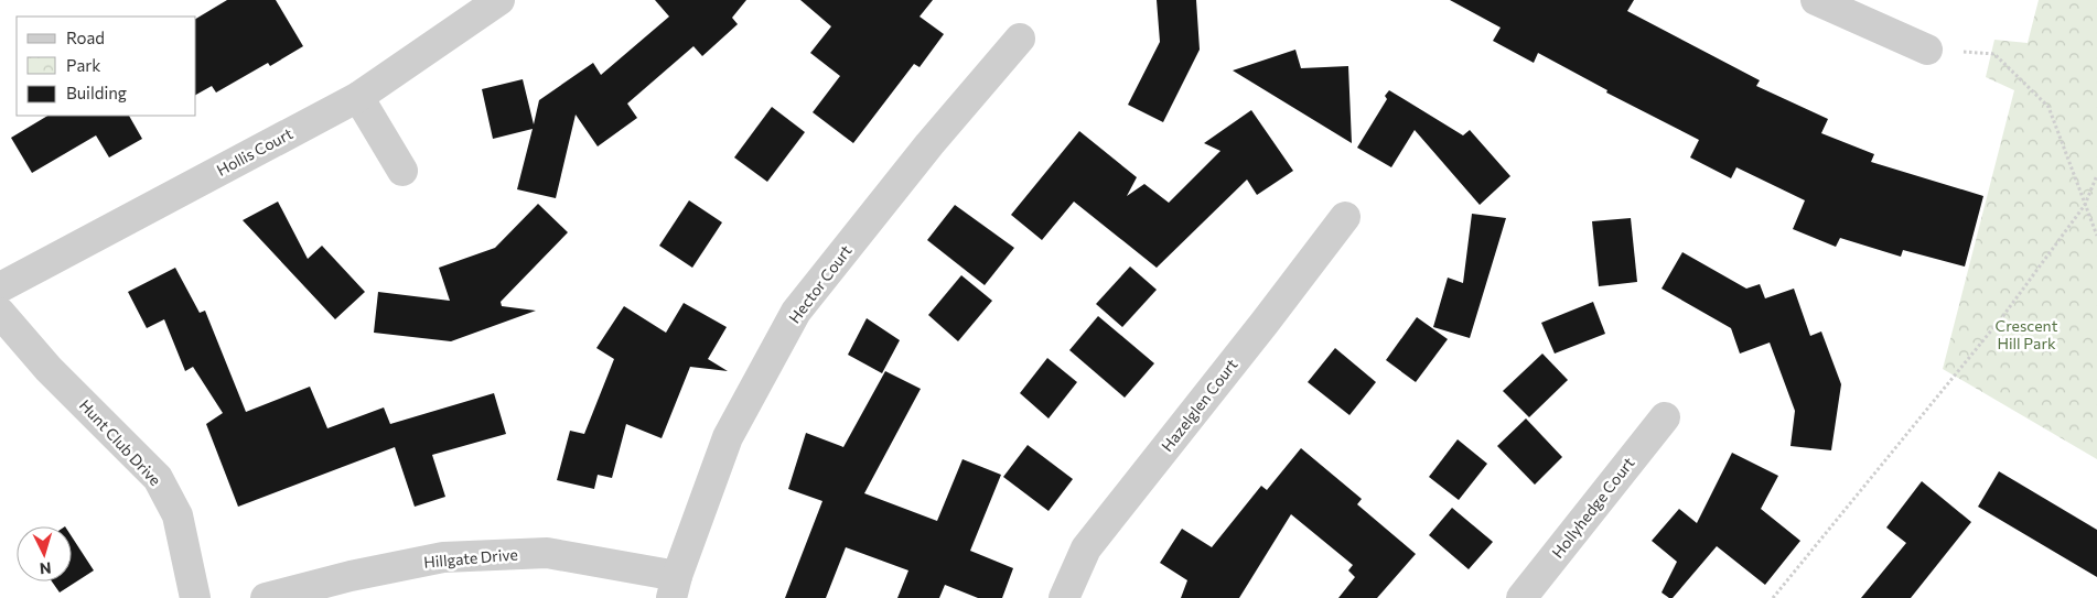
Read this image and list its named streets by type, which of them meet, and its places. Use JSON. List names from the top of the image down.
{
  "streets": {
    "street": [
      "Hollis Court",
      "Hector Court",
      "Hazelglen Court",
      "Hunt Club Drive",
      "Hollyhedge Court",
      "Hillgate Drive"
    ]
  },
  "crossings": [
    ["Hector Court", "Hillgate Drive"]
  ],
  "parks": ["Crescent Hill Park"],
  "legend": ["Road", "Park", "Building"],
  "north": "bottom"
}
